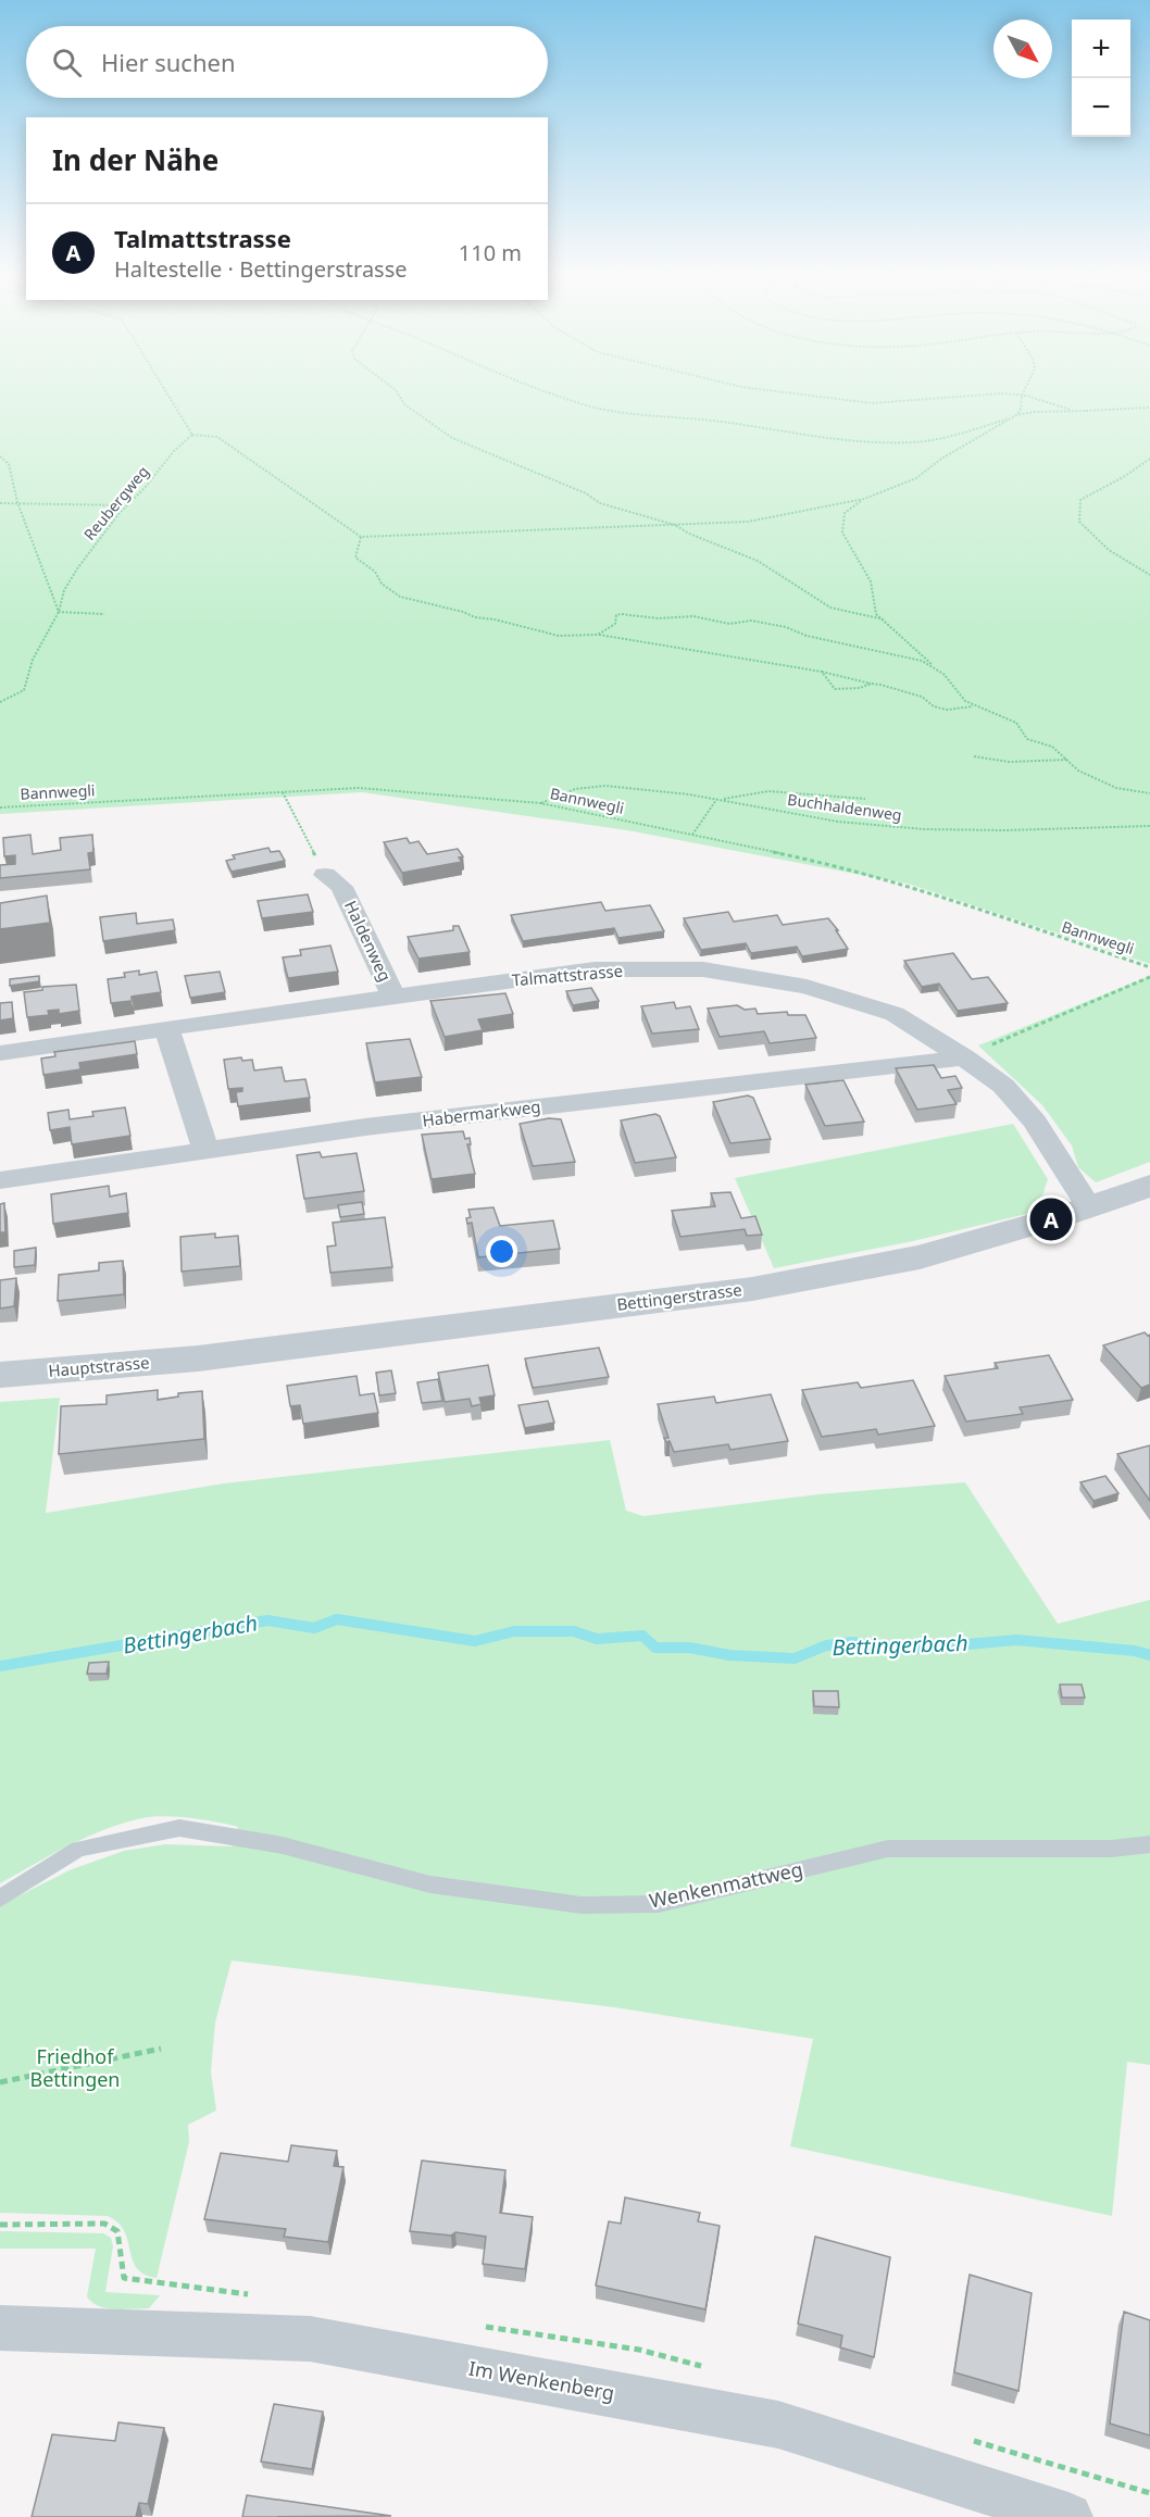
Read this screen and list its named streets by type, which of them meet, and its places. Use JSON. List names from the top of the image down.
{
  "streets": {
    "street": [
      "Haldenweg",
      "Talmattstrasse",
      "Habermarkweg",
      "Bettingerstrasse",
      "Hauptstrasse",
      "Im Wenkenberg"
    ],
    "lane": ["Wenkenmattweg"],
    "path": ["Reubergweg", "Bannwegli", "Buchhaldenweg"]
  },
  "crossings": [
    ["Bannwegli", "Buchhaldenweg"],
    ["Haldenweg", "Talmattstrasse"],
    ["Talmattstrasse", "Habermarkweg"],
    ["Talmattstrasse", "Bettingerstrasse"],
    ["Bettingerstrasse", "Hauptstrasse"]
  ],
  "water": ["Bettingerbach"],
  "parks": ["Friedhof Bettingen"],
  "north": "bottom right",
  "page": {
    "map_buttons": ["+", "−"],
    "search": "Hier suchen",
    "heading": "In der Nähe",
    "list": [
      {
        "mark": "A",
        "name": "Talmattstrasse",
        "note": "Haltestelle · Bettingerstrasse",
        "value": "110 m"
      }
    ],
    "pins": "A"
  }
}
